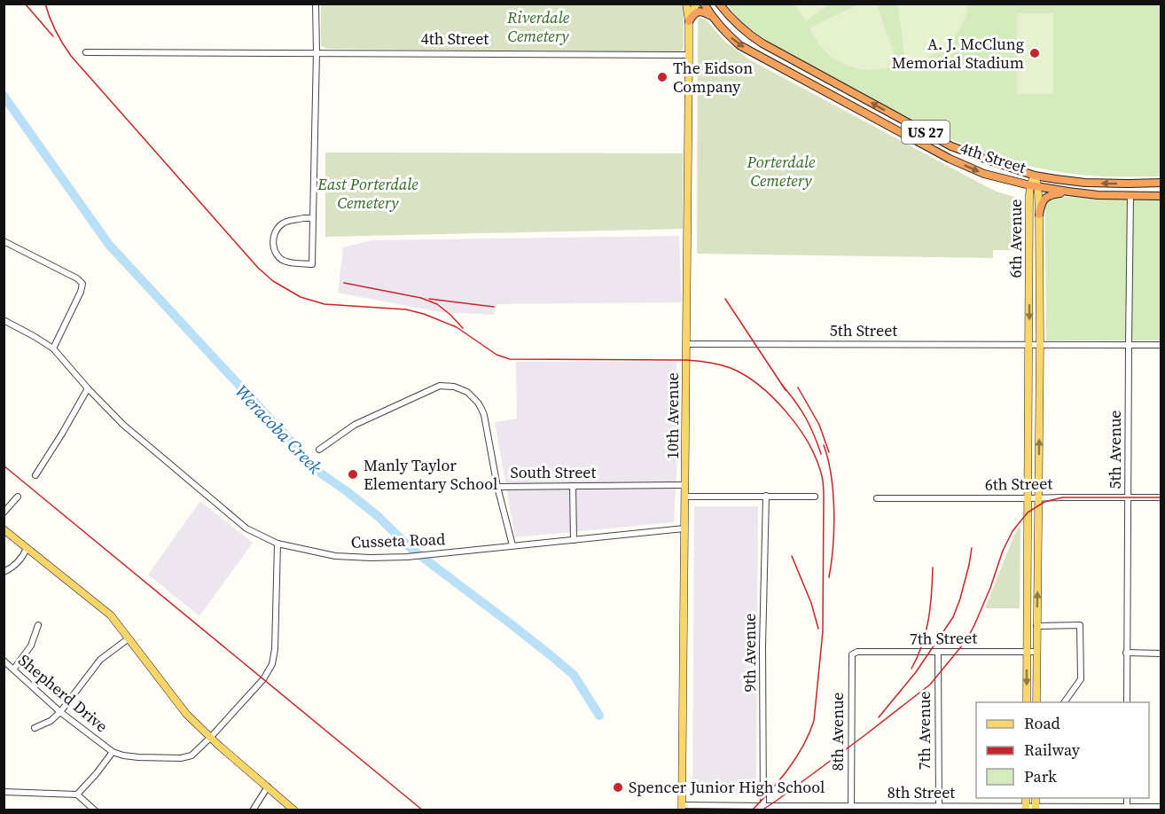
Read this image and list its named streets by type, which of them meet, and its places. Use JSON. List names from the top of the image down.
{
  "streets": {
    "highway": ["4th Street", "US 27"],
    "main road": ["6th Avenue", "10th Avenue"],
    "street": [
      "5th Street",
      "5th Avenue",
      "South Street",
      "6th Street",
      "Cusseta Road",
      "7th Street",
      "9th Avenue",
      "Shepherd Drive",
      "7th Avenue",
      "8th Avenue",
      "8th Street"
    ]
  },
  "crossings": [
    ["4th Street", "6th Avenue"],
    ["4th Street", "10th Avenue"],
    ["4th Street", "5th Avenue"],
    ["6th Avenue", "5th Street"],
    ["6th Avenue", "6th Street"],
    ["6th Avenue", "7th Street"],
    ["5th Street", "10th Avenue"],
    ["5th Street", "5th Avenue"],
    ["10th Avenue", "South Street"],
    ["10th Avenue", "Cusseta Road"],
    ["10th Avenue", "8th Street"],
    ["5th Avenue", "6th Street"],
    ["Cusseta Road", "Shepherd Drive"],
    ["7th Street", "7th Avenue"],
    ["7th Street", "8th Avenue"],
    ["9th Avenue", "8th Street"],
    ["7th Avenue", "8th Street"],
    ["8th Avenue", "8th Street"]
  ],
  "water": ["Weracoba Creek"],
  "parks": ["Riverdale Cemetery", "Porterdale Cemetery", "East Porterdale Cemetery"],
  "places": [
    "A. J. McClung Memorial Stadium",
    "The Eidson Company",
    "Manly Taylor Elementary School",
    "Spencer Junior High School"
  ],
  "legend": ["Road", "Railway", "Park"]
}
